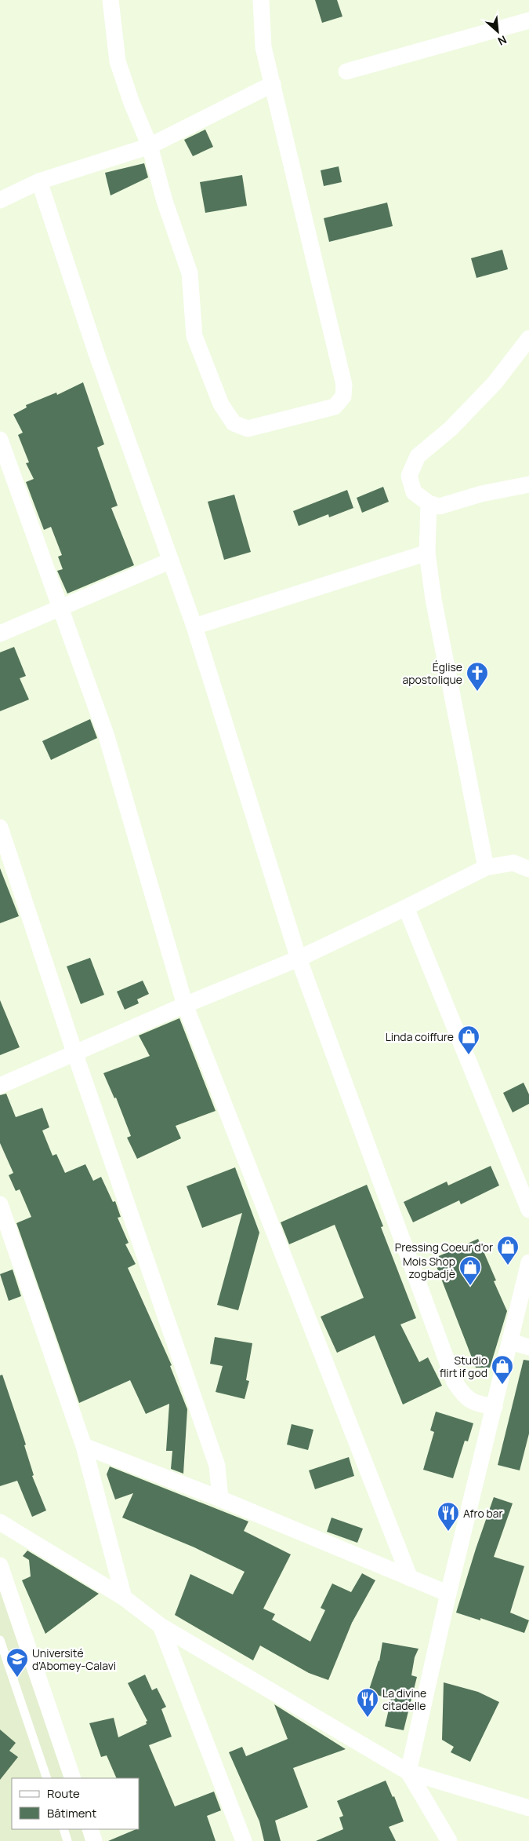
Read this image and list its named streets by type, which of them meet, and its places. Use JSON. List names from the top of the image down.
{
  "places": {
    "church": ["Église apostolique"],
    "shop": [
      "Linda coiffure",
      "Pressing Coeur d'or",
      "Mois Shop zogbadjè",
      "Studio flirt if god"
    ],
    "restaurant": ["Afro bar", "La divine citadelle"],
    "school or university": ["Université d'Abomey-Calavi"]
  },
  "legend": ["Route", "Bâtiment"],
  "north": "bottom right"
}
